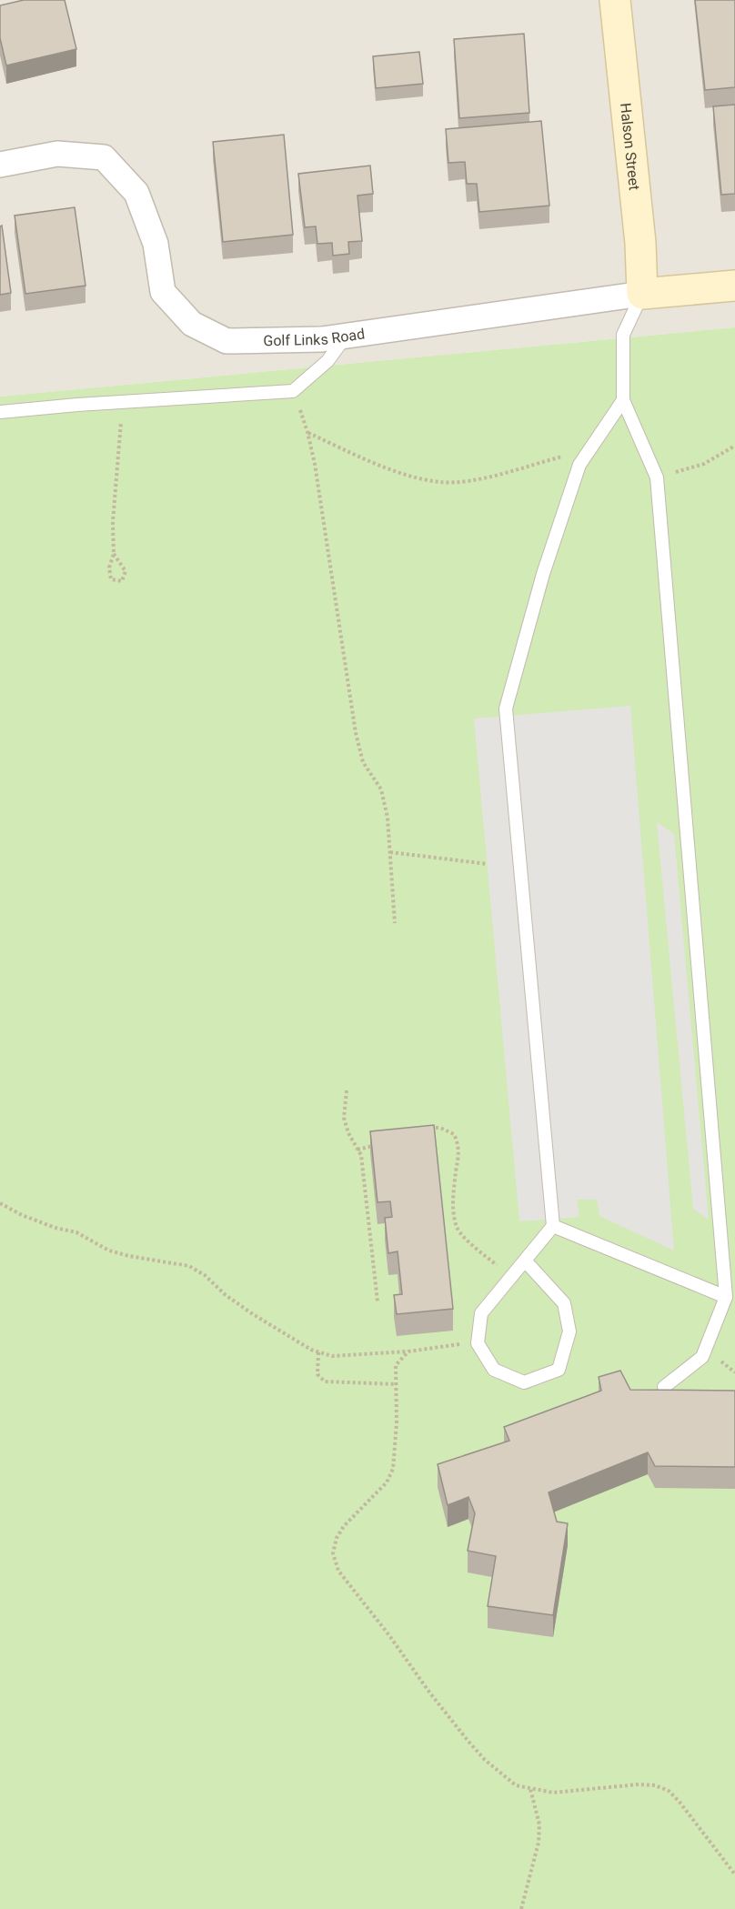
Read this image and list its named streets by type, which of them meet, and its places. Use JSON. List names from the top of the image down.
{
  "streets": {
    "main road": ["Halson Street", "Golf Links Road"]
  },
  "crossings": [
    ["Halson Street", "Golf Links Road"]
  ]
}
